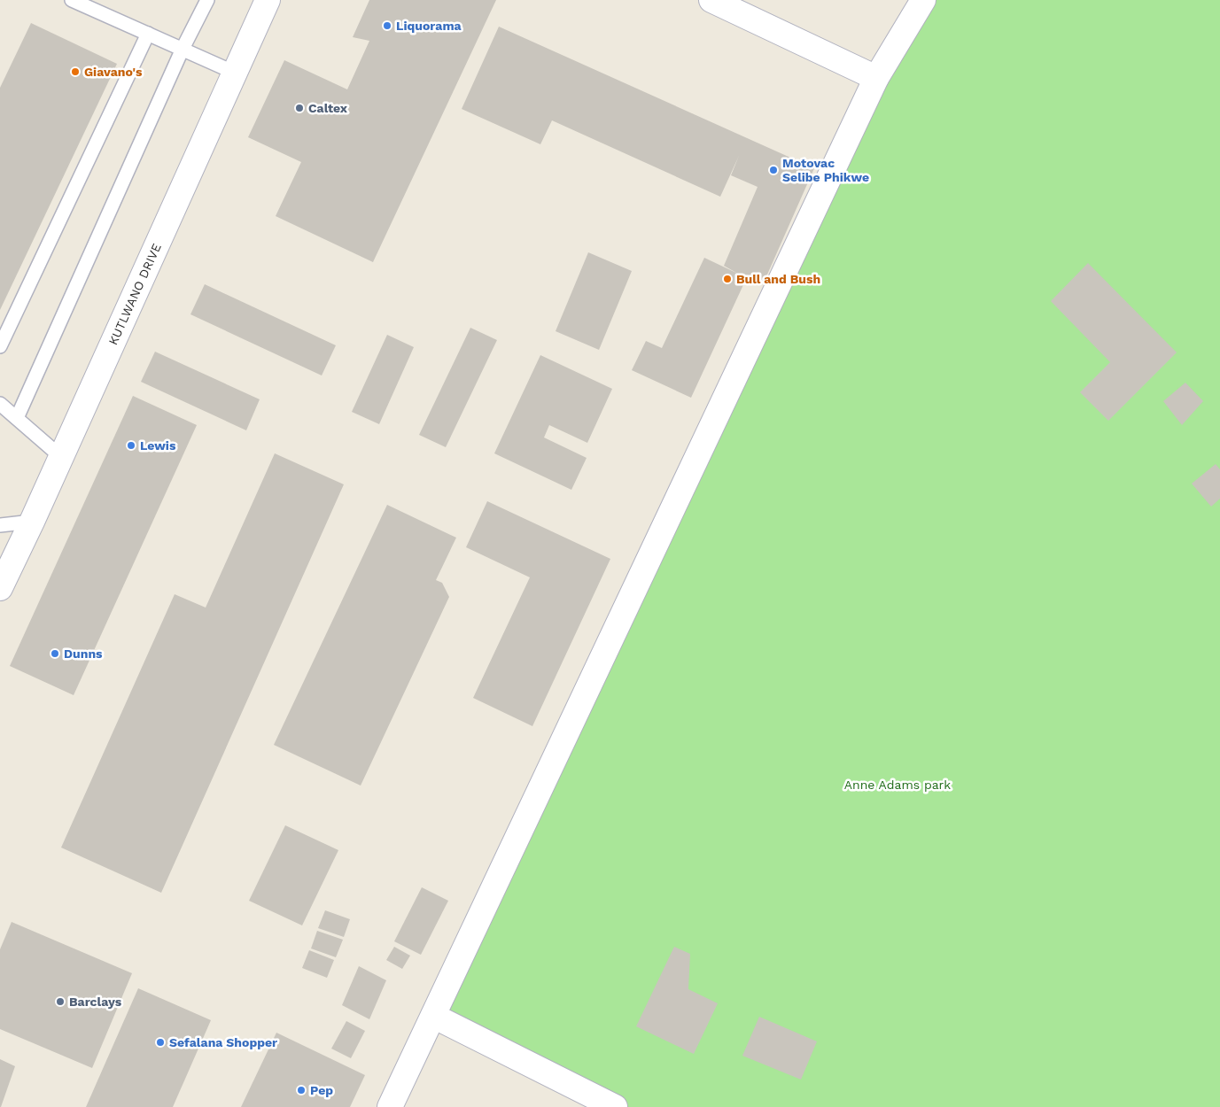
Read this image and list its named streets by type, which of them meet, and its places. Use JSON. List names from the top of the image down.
{
  "streets": {
    "street": ["KUTLWANO DRIVE"]
  },
  "parks": ["Anne Adams park"],
  "places": [
    "Liquorama",
    "Giavano's",
    "Caltex",
    "Motovac Selibe Phikwe",
    "Bull and Bush",
    "Lewis",
    "Dunns",
    "Barclays",
    "Sefalana Shopper",
    "Pep"
  ]
}
